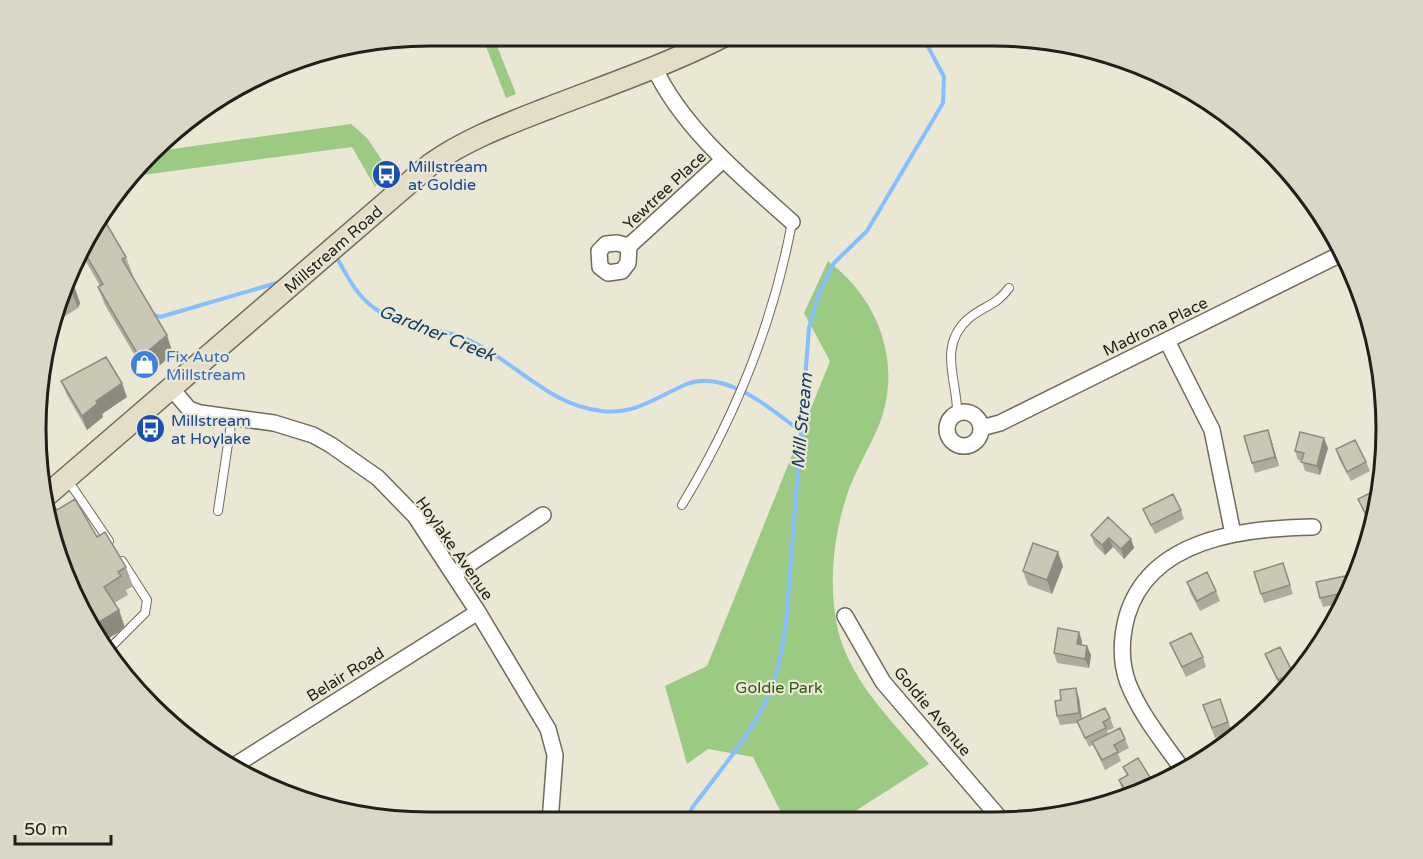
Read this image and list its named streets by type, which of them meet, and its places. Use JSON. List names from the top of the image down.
{
  "streets": {
    "main road": ["Millstream Road"],
    "street": [
      "Yewtree Place",
      "Madrona Place",
      "Hoylake Avenue",
      "Belair Road",
      "Goldie Avenue"
    ]
  },
  "crossings": [
    ["Millstream Road", "Hoylake Avenue"],
    ["Hoylake Avenue", "Belair Road"]
  ],
  "water": ["Gardner Creek", "Mill Stream"],
  "parks": ["Goldie Park"],
  "places": {
    "bus stop": ["Millstream at Goldie", "Millstream at Hoylake"],
    "shop": ["Fix Auto Millstream"]
  },
  "scale_bar": "50 m"
}
